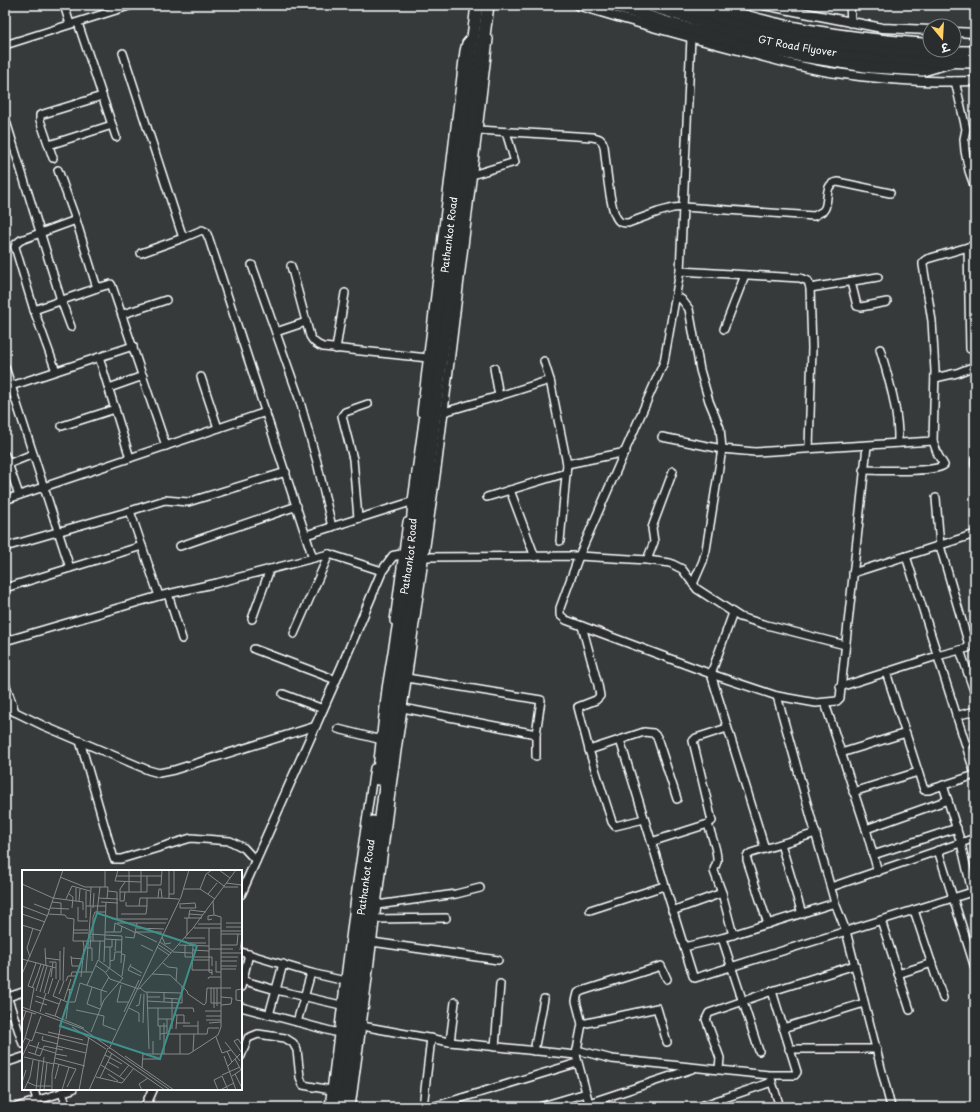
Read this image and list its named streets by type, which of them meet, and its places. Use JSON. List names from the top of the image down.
{
  "streets": {
    "highway": ["GT Road Flyover", "Pathankot Road"]
  },
  "north": "bottom"
}
